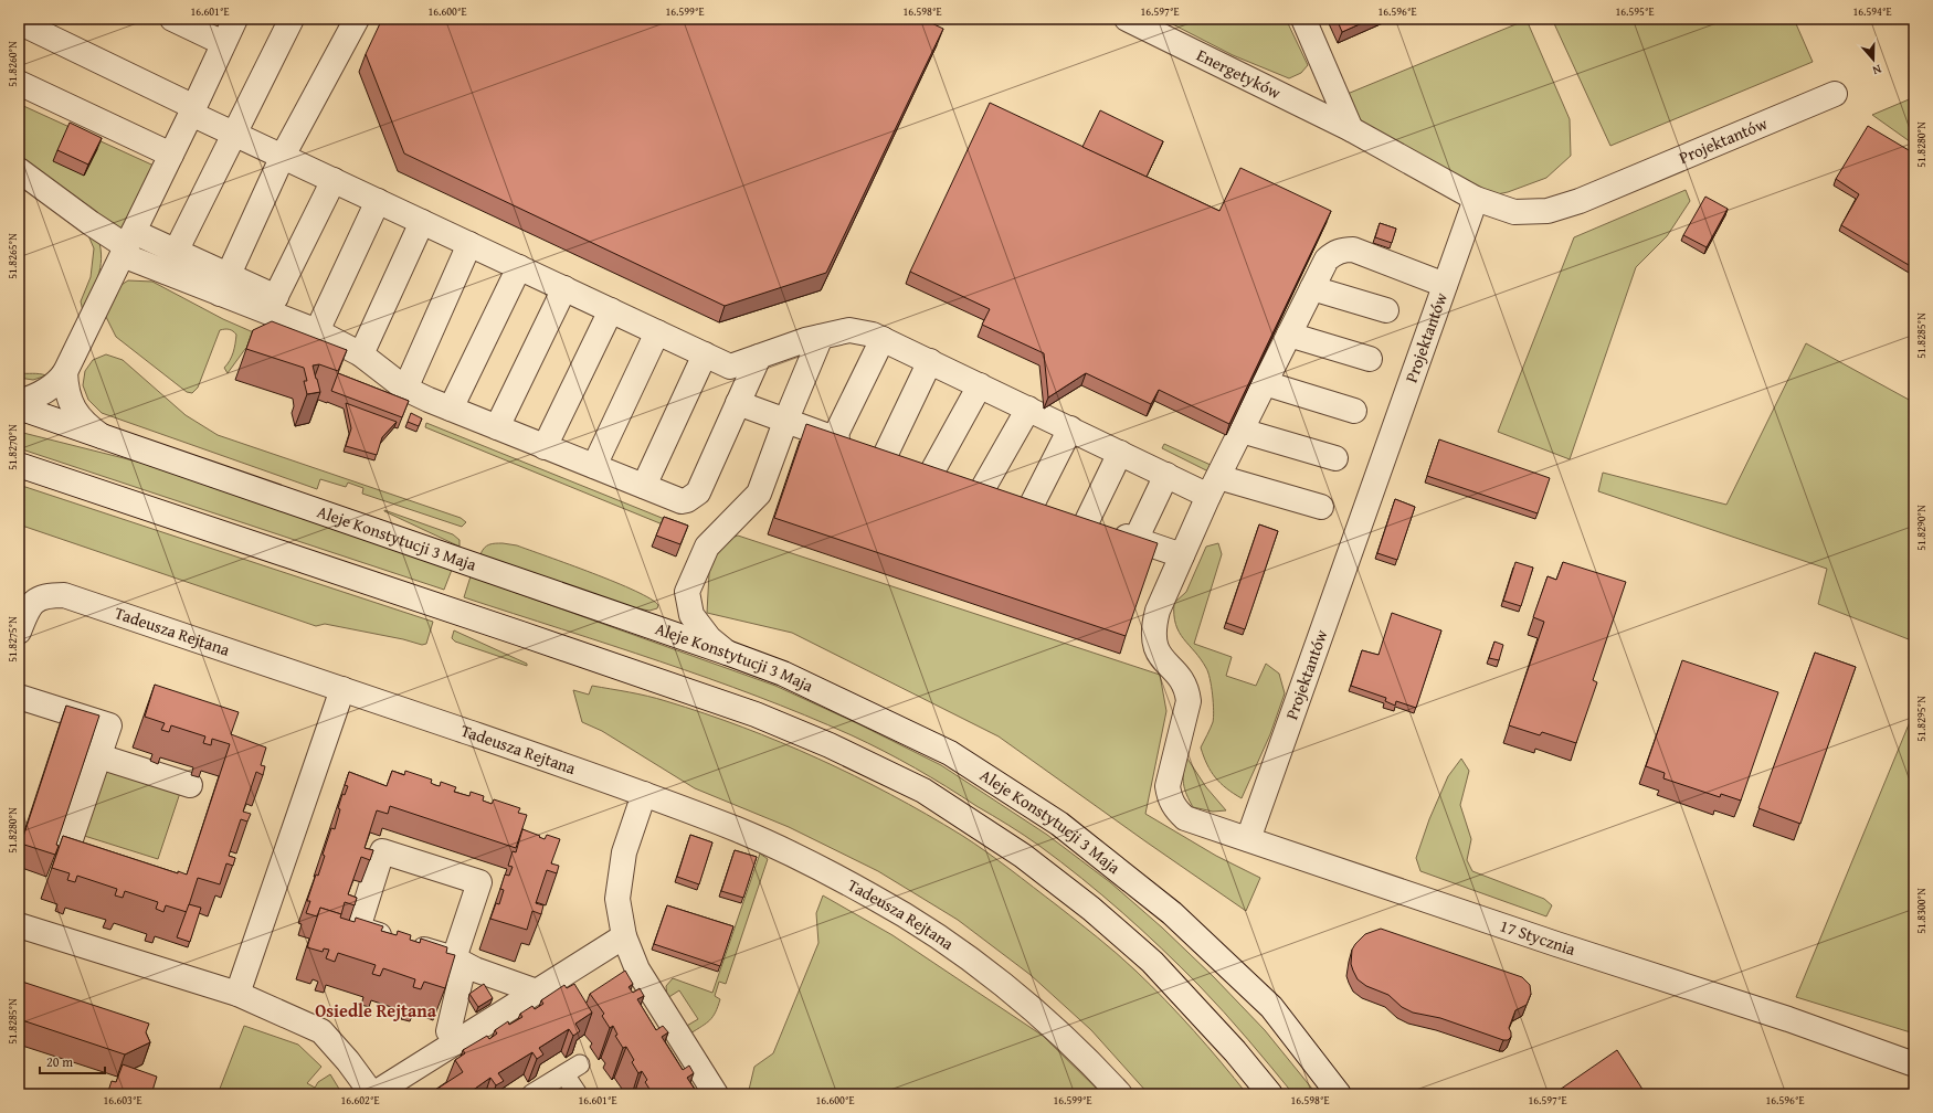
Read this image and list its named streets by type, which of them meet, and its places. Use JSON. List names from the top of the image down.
{
  "streets": {
    "street": [
      "Energetyków",
      "Projektantów",
      "Aleje Konstytucji 3 Maja",
      "Tadeusza Rejtana",
      "17 Stycznia"
    ]
  },
  "crossings": [
    ["Energetyków", "Projektantów"],
    ["Projektantów", "17 Stycznia"]
  ],
  "districts": ["Osiedle Rejtana"],
  "scale_bar": "20 m",
  "north": "bottom",
  "coordinates": [
    "16.601°E",
    "16.600°E",
    "16.599°E",
    "16.598°E",
    "16.597°E",
    "16.596°E",
    "16.595°E",
    "16.594°E",
    "51.8260°N",
    "51.8280°N",
    "51.8265°N",
    "51.8285°N",
    "51.8270°N",
    "51.8290°N",
    "51.8275°N",
    "51.8295°N",
    "51.8300°N",
    "16.603°E",
    "16.602°E"
  ]
}
